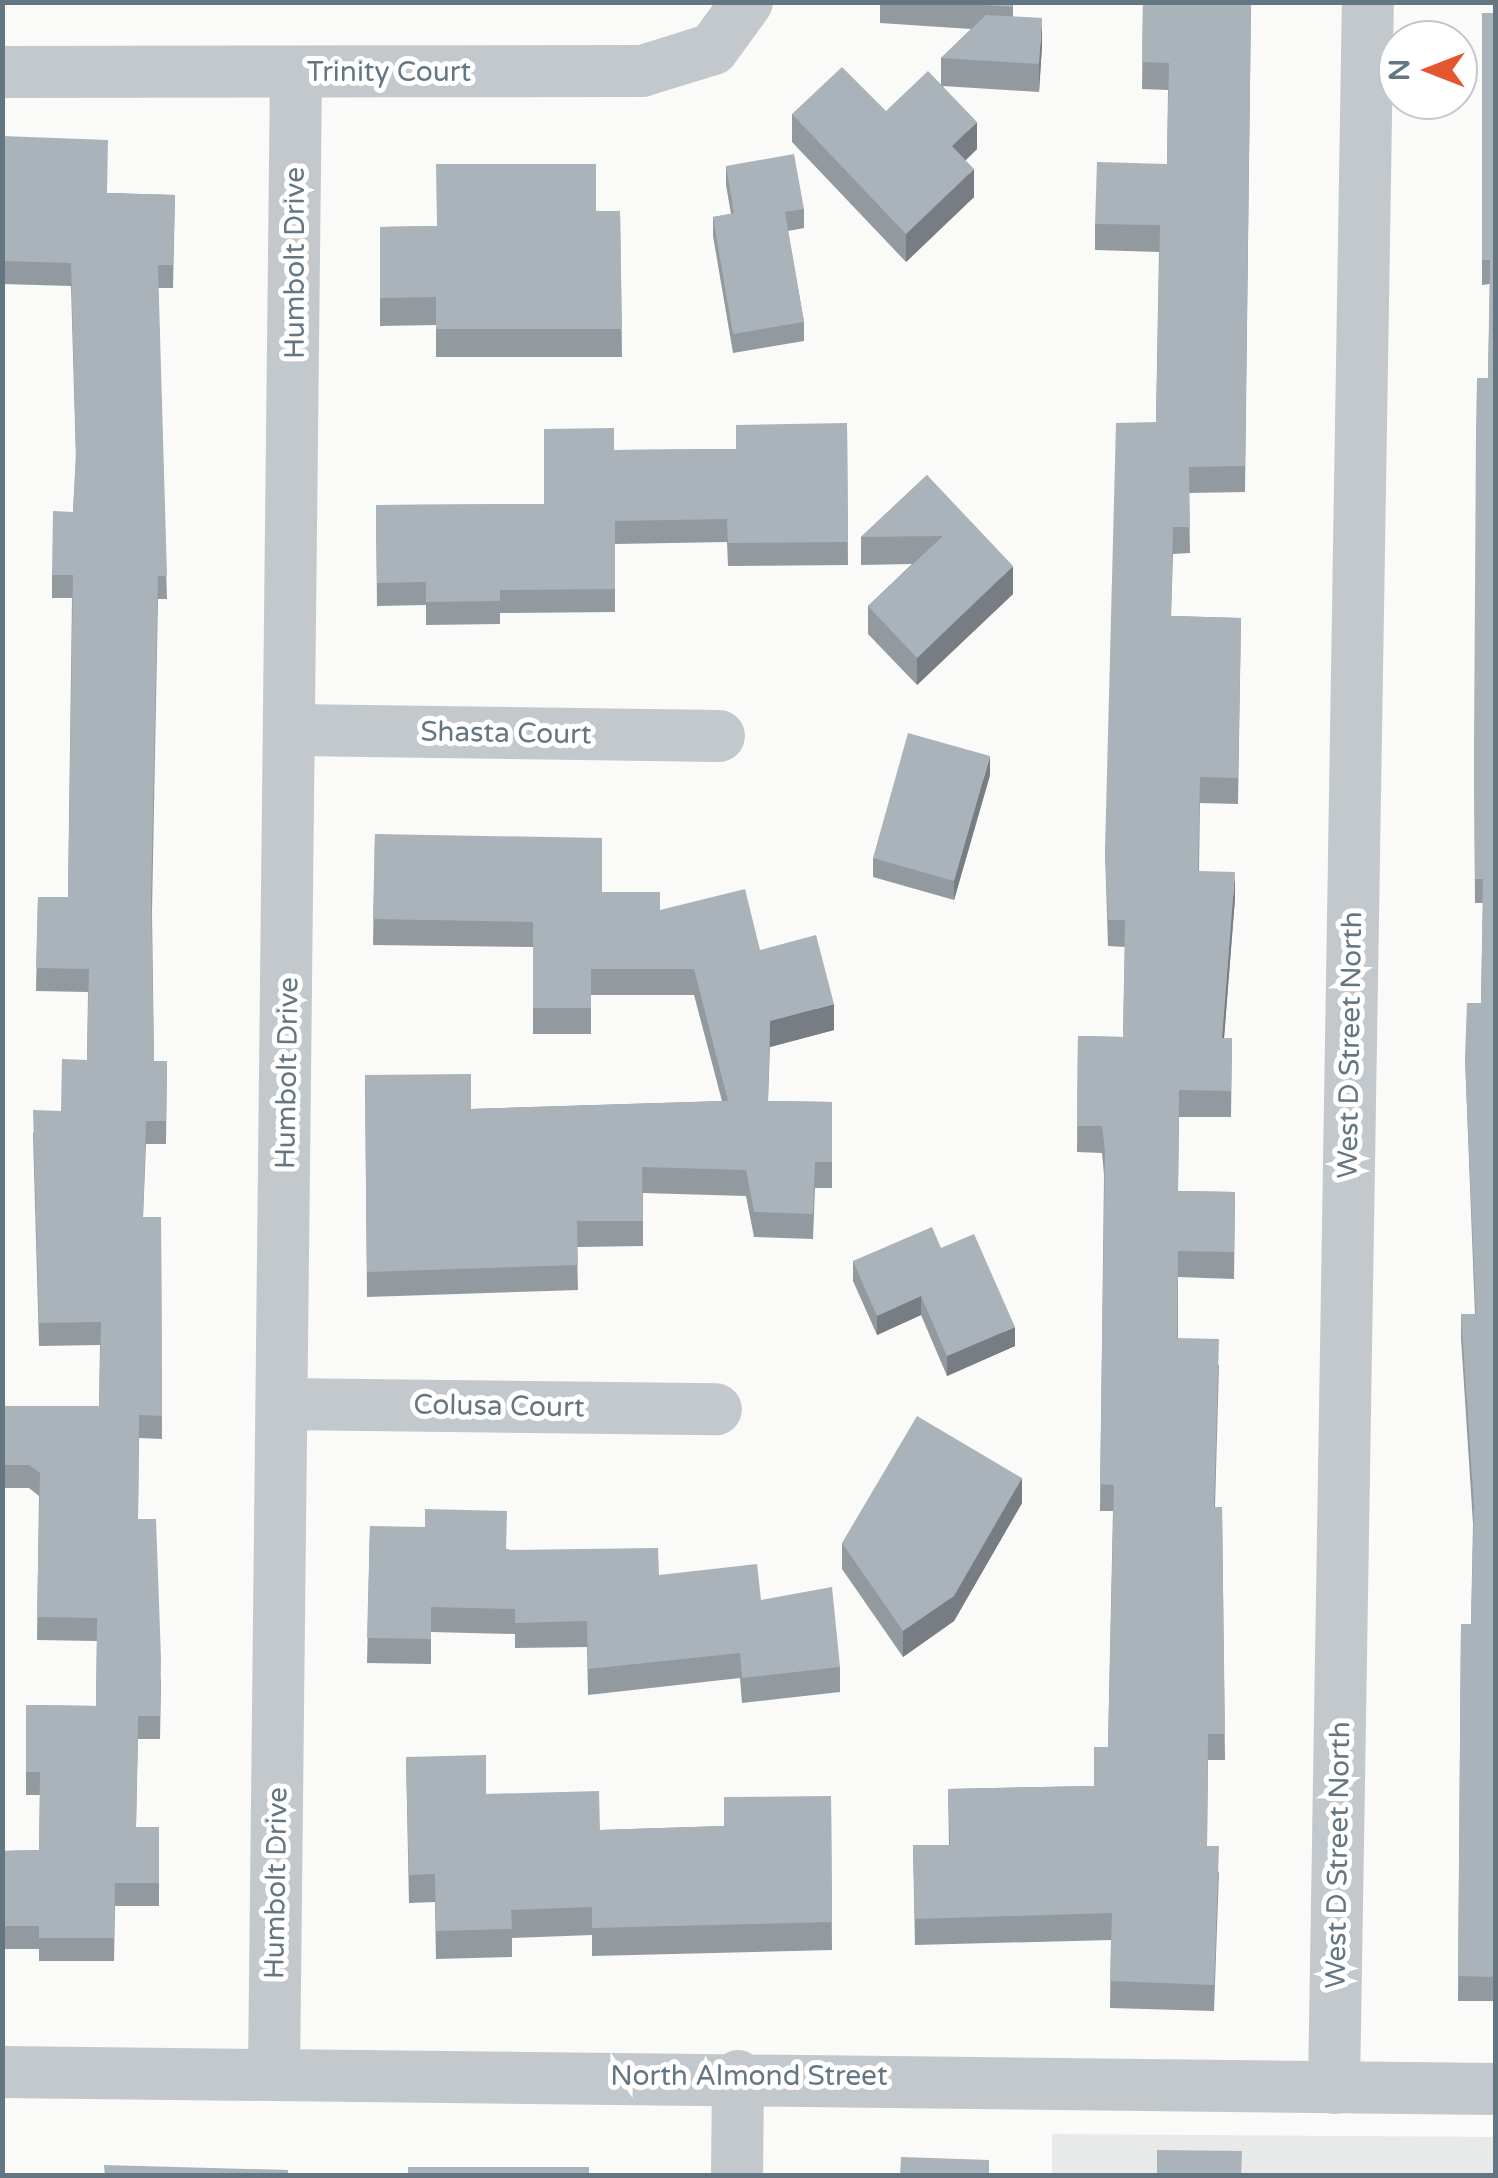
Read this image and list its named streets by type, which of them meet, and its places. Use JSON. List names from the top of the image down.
{
  "streets": {
    "street": [
      "Trinity Court",
      "Humbolt Drive",
      "Shasta Court",
      "West D Street North",
      "Colusa Court",
      "North Almond Street"
    ]
  },
  "crossings": [
    ["Trinity Court", "Humbolt Drive"],
    ["Humbolt Drive", "Shasta Court"],
    ["Humbolt Drive", "Colusa Court"],
    ["Humbolt Drive", "North Almond Street"],
    ["West D Street North", "North Almond Street"]
  ],
  "north": "left"
}
